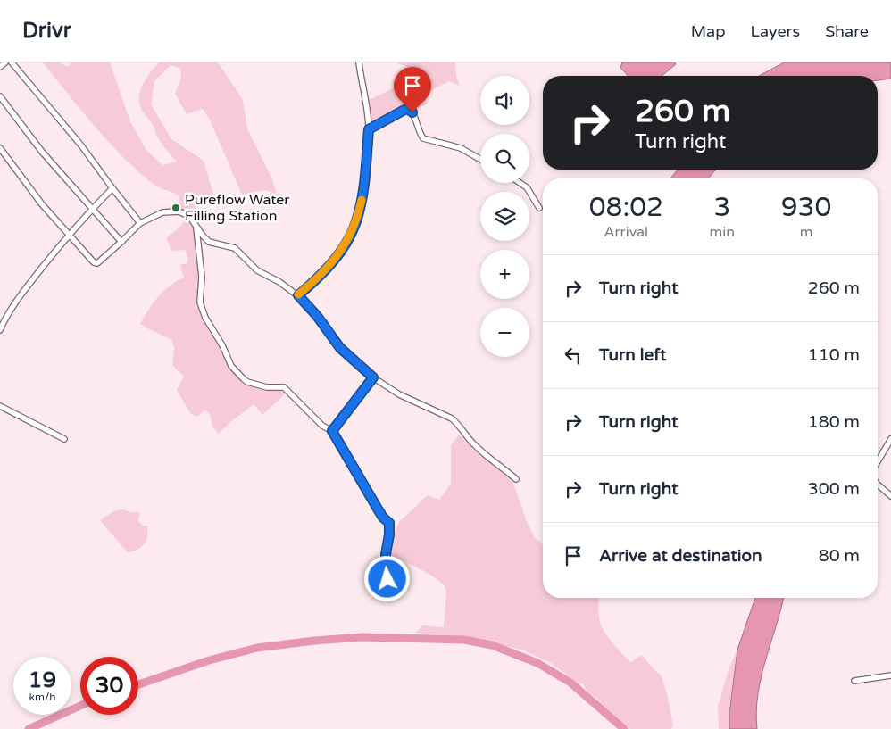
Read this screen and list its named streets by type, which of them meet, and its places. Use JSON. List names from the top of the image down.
{
  "places": ["Pureflow Water Filling Station"],
  "page": {
    "header": "Drivr",
    "nav": ["Map", "Layers", "Share"],
    "map_buttons": ["+", "−"],
    "turn": ["260 m", "Turn right"],
    "eta": [
      "08:02",
      "Arrival",
      "3",
      "min",
      "930",
      "m"
    ],
    "list": [
      {
        "name": "Turn right",
        "value": "260 m"
      },
      {
        "name": "Turn left",
        "value": "110 m"
      },
      {
        "name": "Turn right",
        "value": "180 m"
      },
      {
        "name": "Turn right",
        "value": "300 m"
      },
      {
        "name": "Arrive at destination",
        "value": "80 m"
      }
    ],
    "speed": "19 km/h",
    "limit": "30"
  }
}
